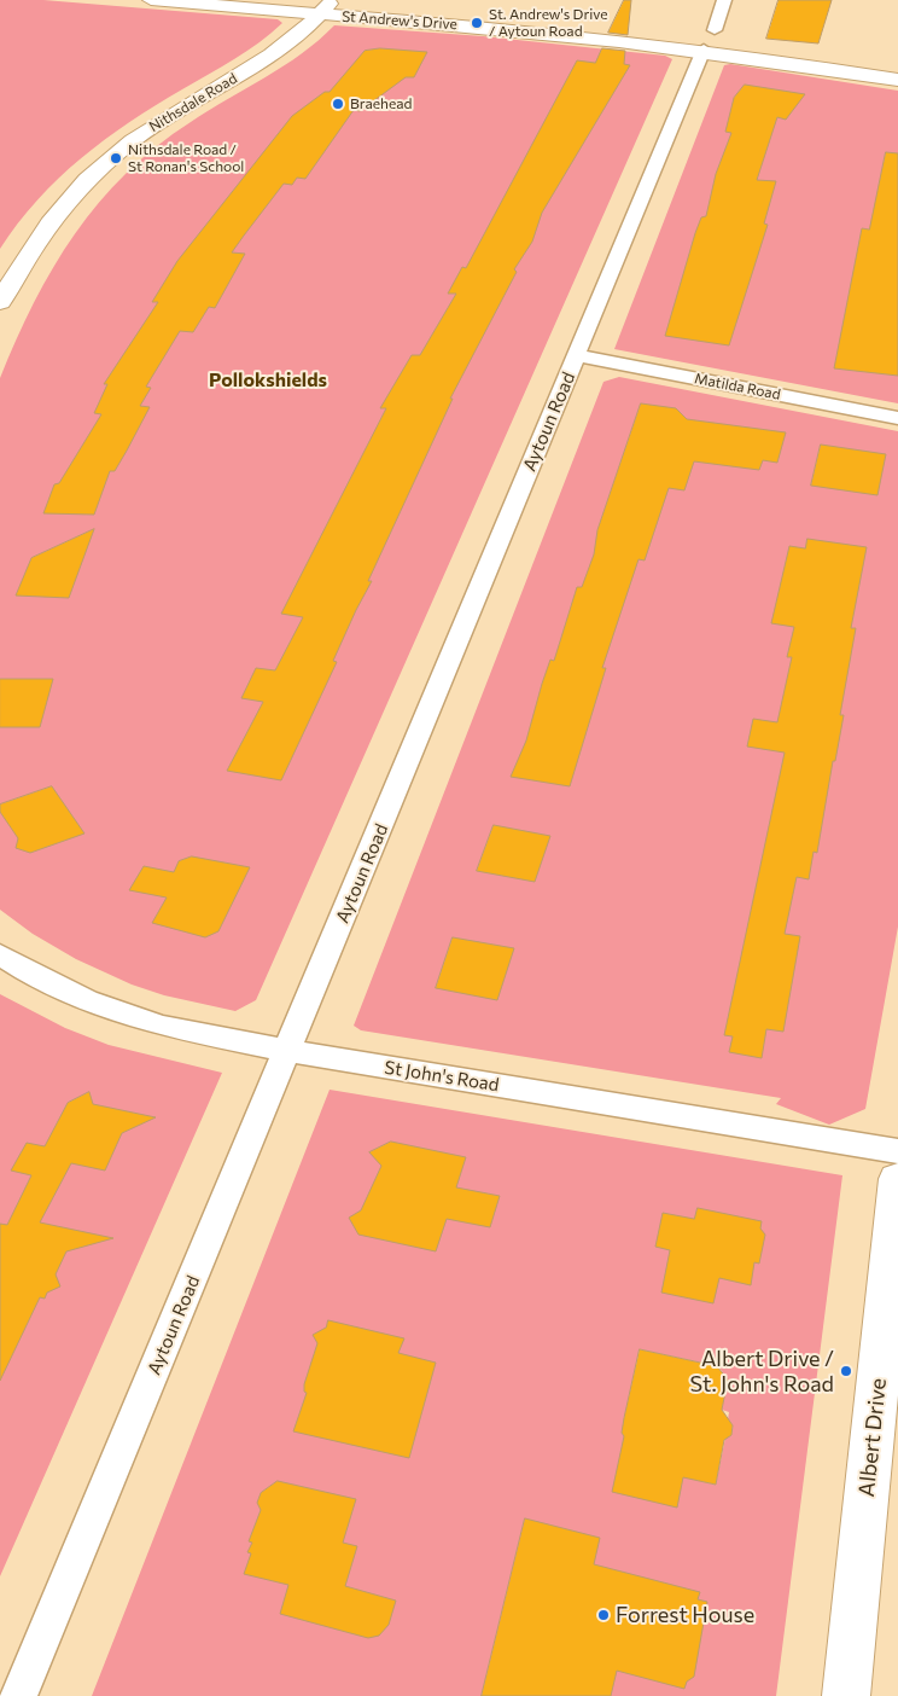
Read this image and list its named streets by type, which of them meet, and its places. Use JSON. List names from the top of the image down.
{
  "streets": {
    "street": [
      "St Andrew's Drive",
      "Nithsdale Road",
      "Matilda Road",
      "Aytoun Road",
      "St John's Road",
      "Albert Drive"
    ]
  },
  "crossings": [
    ["St Andrew's Drive", "Nithsdale Road"],
    ["St Andrew's Drive", "Aytoun Road"],
    ["Matilda Road", "Aytoun Road"],
    ["Aytoun Road", "St John's Road"]
  ],
  "districts": ["Pollokshields"],
  "places": [
    "St. Andrew's Drive / Aytoun Road",
    "Braehead",
    "Nithsdale Road / St Ronan's School",
    "Albert Drive / St. John's Road",
    "Forrest House"
  ]
}
